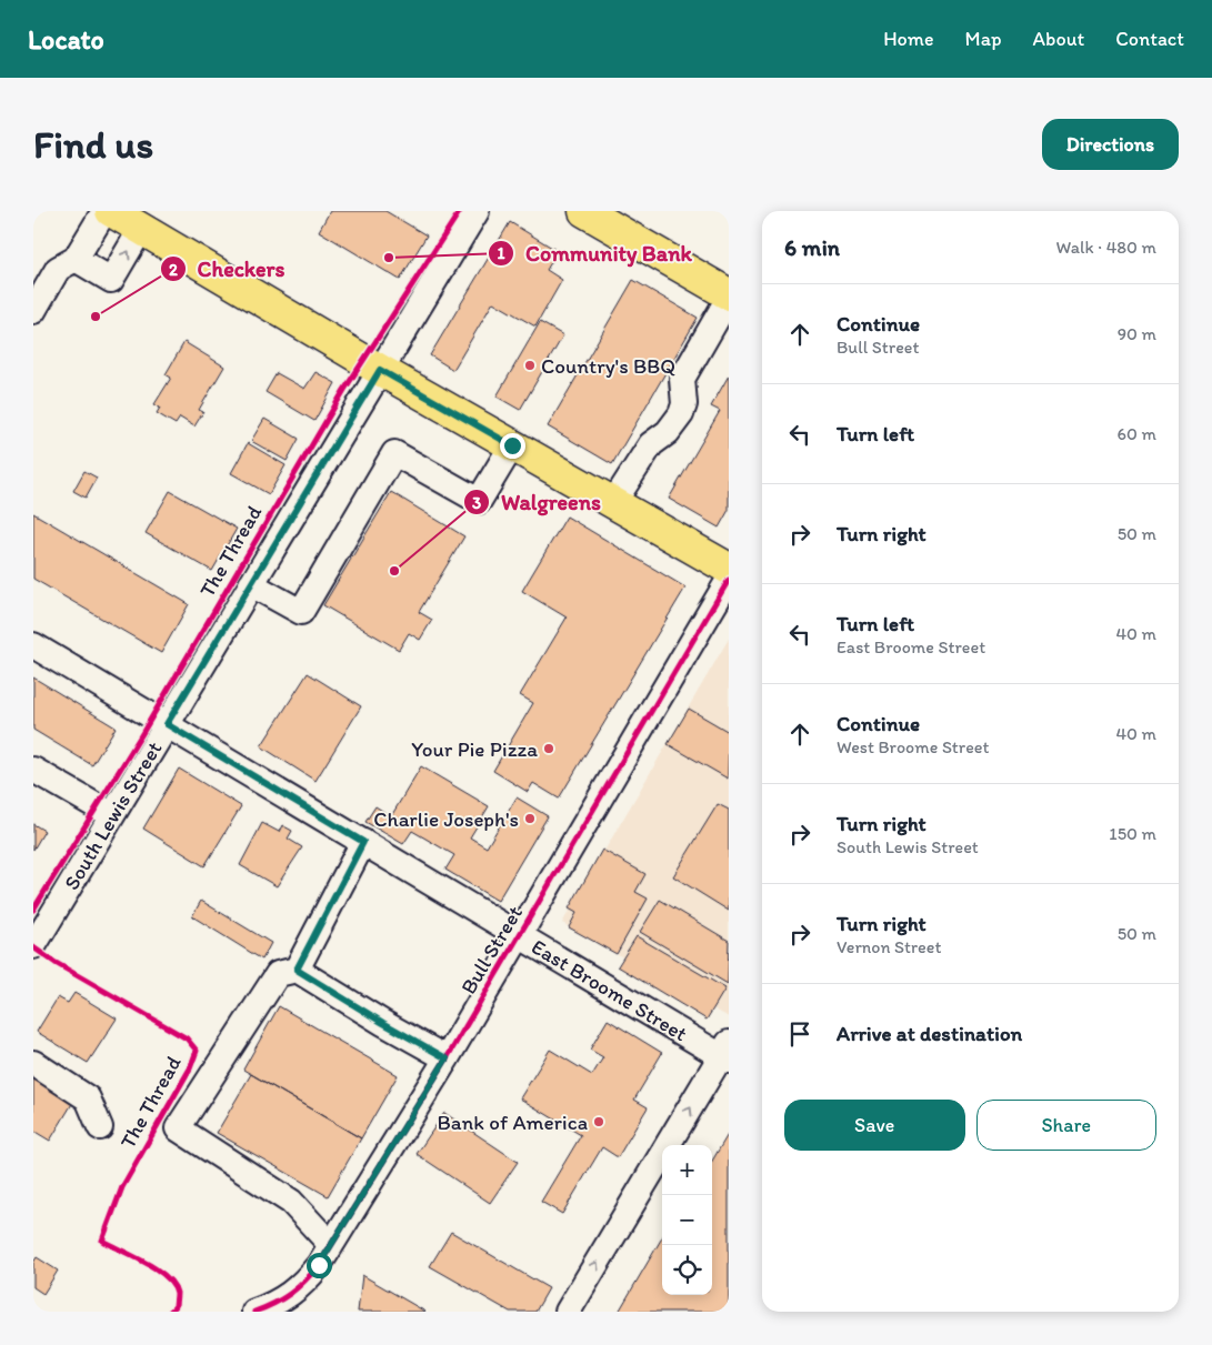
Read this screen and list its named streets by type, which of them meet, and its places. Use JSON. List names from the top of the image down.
{
  "streets": {
    "street": ["South Lewis Street", "Bull Street", "East Broome Street"],
    "cycle path": ["The Thread"]
  },
  "crossings": [
    ["South Lewis Street", "East Broome Street"],
    ["Bull Street", "East Broome Street"]
  ],
  "places": [
    "Community Bank",
    "Checkers",
    "Country's BBQ",
    "Walgreens",
    "Your Pie Pizza",
    "Charlie Joseph's",
    "Bank of America"
  ],
  "page": {
    "header": "Locato",
    "nav": [
      "Home",
      "Map",
      "About",
      "Contact"
    ],
    "buttons": [
      "Directions",
      ["Save", "Share"]
    ],
    "title": "Find us",
    "heading": ["6 min", "Walk · 480 m"],
    "list": [
      ["Continue", "Bull Street", "90 m"],
      ["Turn left", "60 m"],
      ["Turn right", "50 m"],
      ["Turn left", "East Broome Street", "40 m"],
      ["Continue", "West Broome Street", "40 m"],
      ["Turn right", "South Lewis Street", "150 m"],
      ["Turn right", "Vernon Street", "50 m"],
      "Arrive at destination"
    ],
    "map_buttons": ["+", "−"]
  }
}
